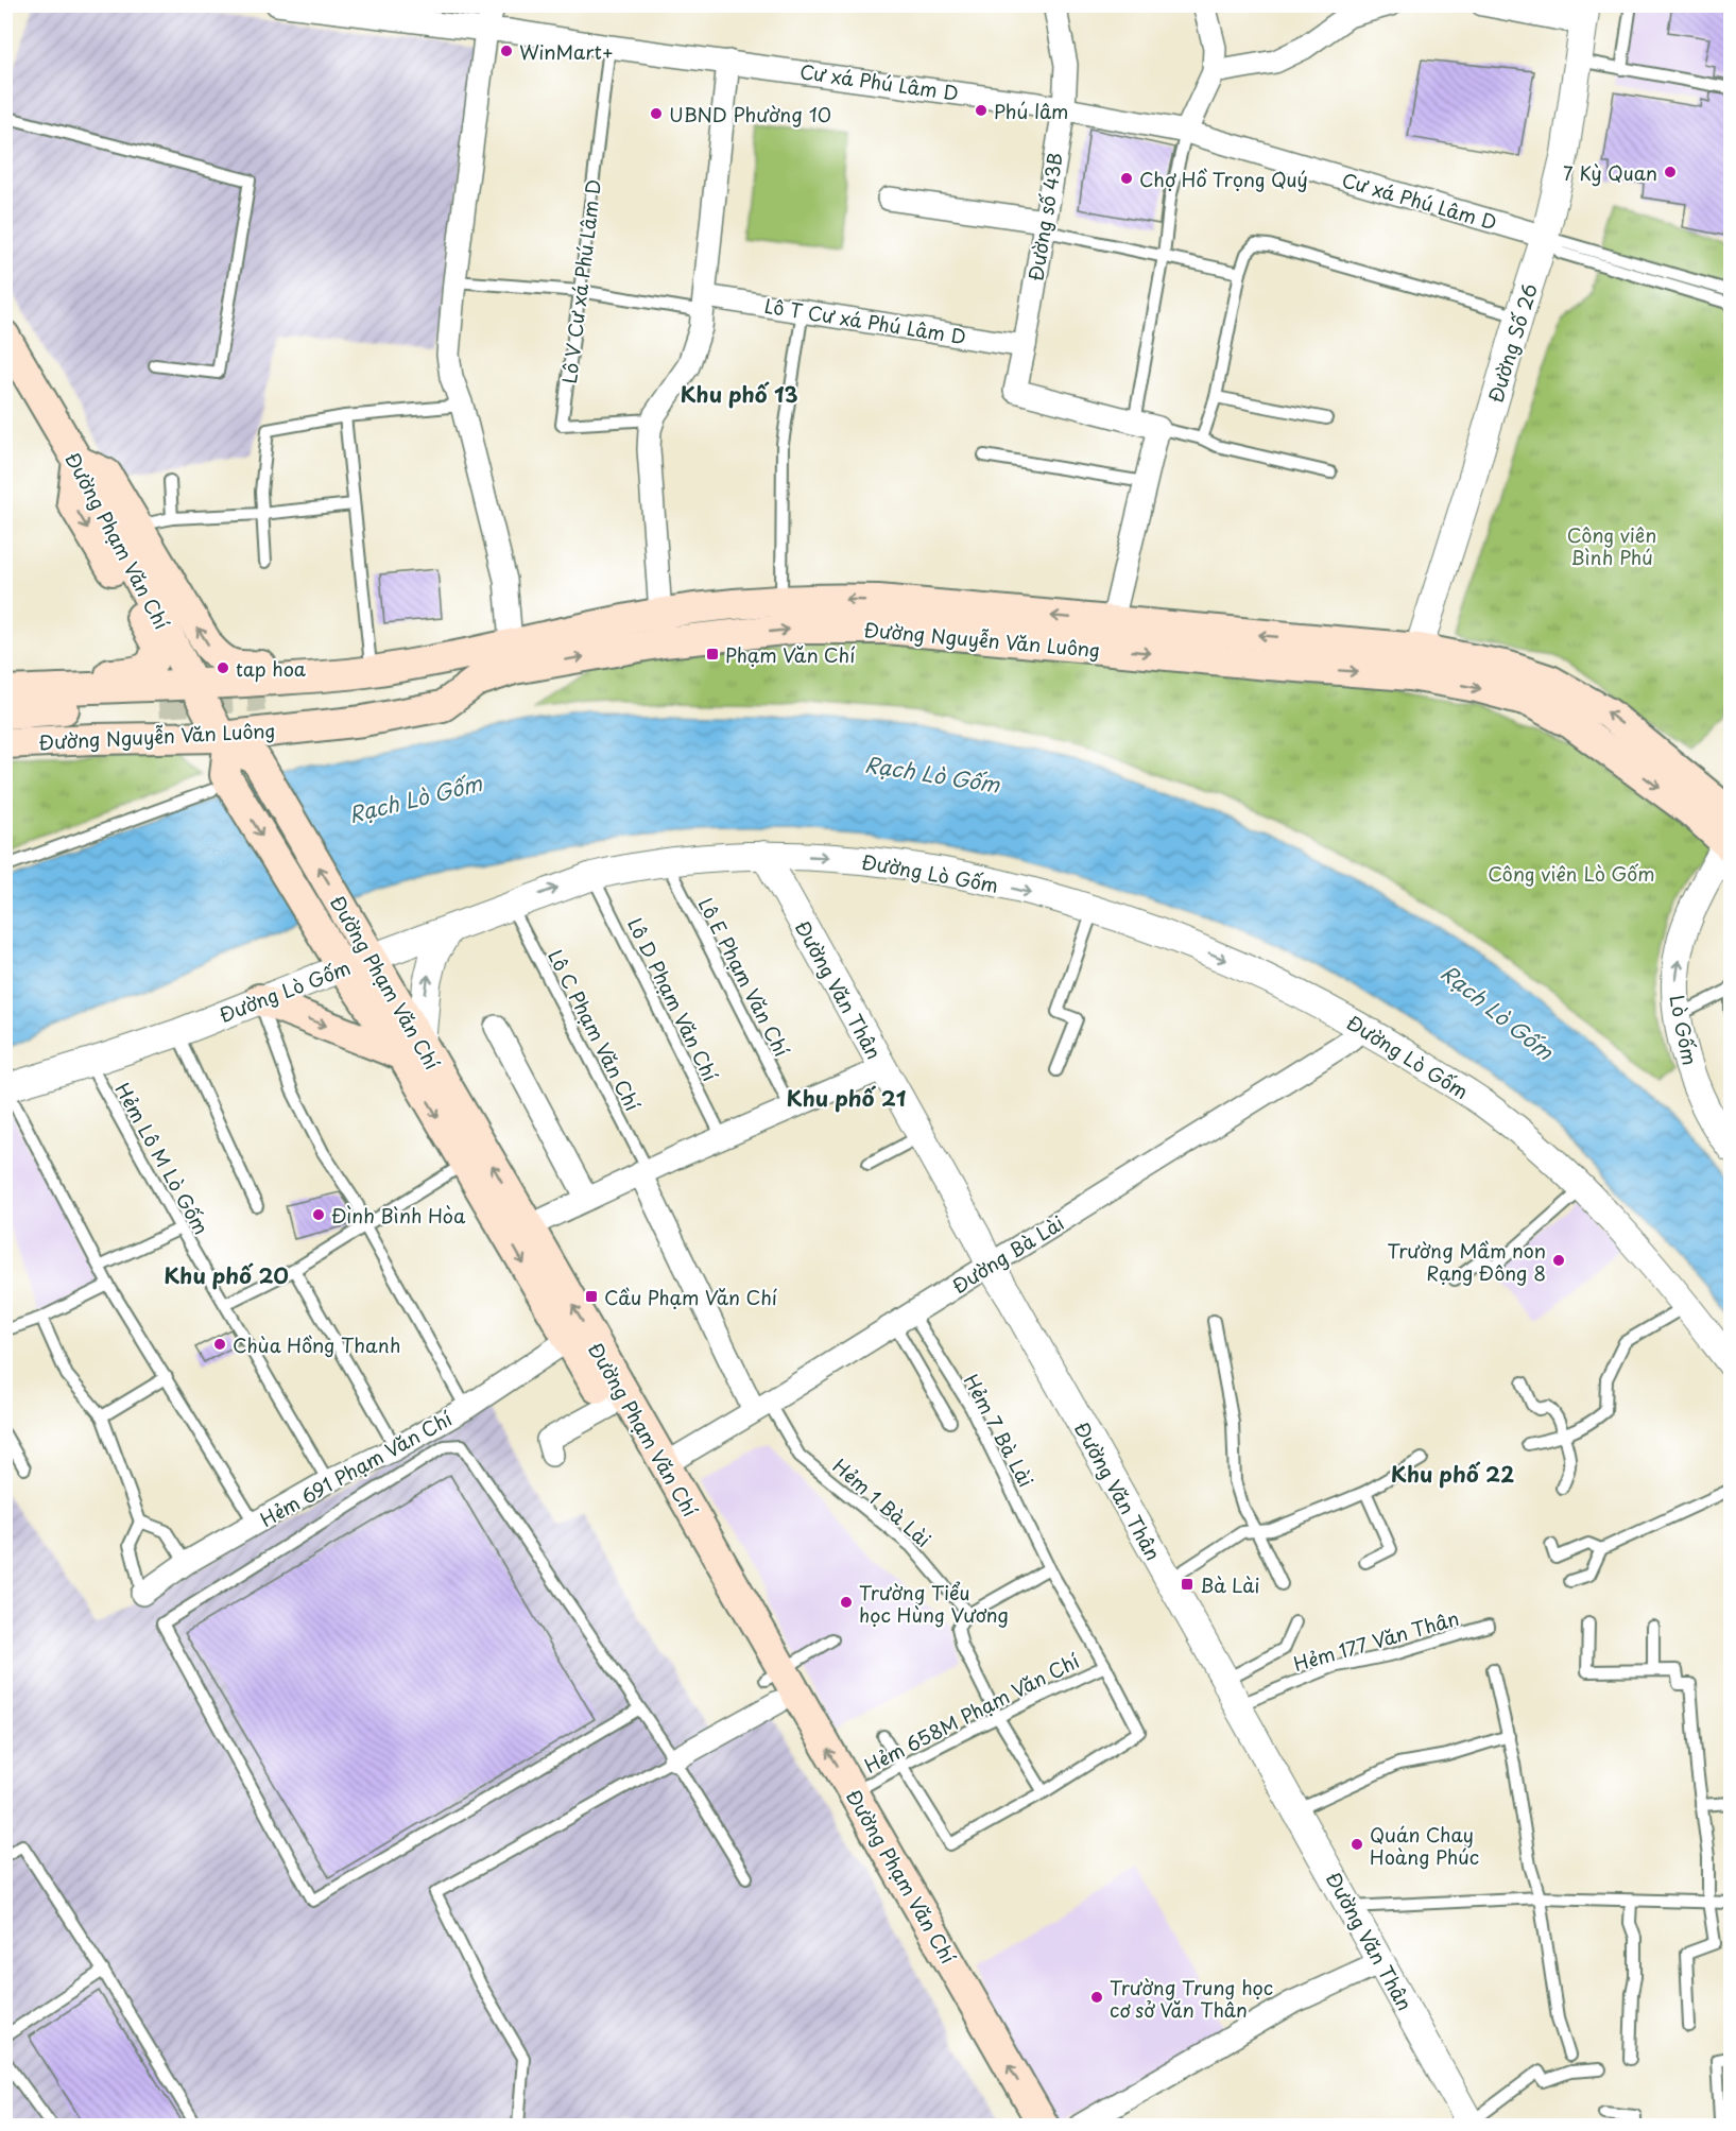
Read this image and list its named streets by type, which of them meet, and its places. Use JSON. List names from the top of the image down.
{
  "streets": {
    "main road": ["Đường Phạm Văn Chí", "Đường Nguyễn Văn Luông"],
    "street": [
      "Cư xá Phú Lâm D",
      "Đường số 43B",
      "Lô T Cư xá Phú Lâm D",
      "Đường Số 26",
      "Đường Lò Gốm",
      "Đường Văn Thân",
      "Lò Gốm",
      "Đường Bà Lài",
      "Hẻm 691 Phạm Văn Chí"
    ],
    "lane": [
      "Lô V Cư xá Phú Lâm D",
      "Lô E Phạm Văn Chí",
      "Lô D Phạm Văn Chí",
      "Lô C Phạm Văn Chí",
      "Hẻm Lô M Lò Gốm",
      "Hẻm 7 Bà Lài",
      "Hẻm 1 Bà Lài",
      "Hẻm 177 Văn Thân",
      "Hẻm 658M Phạm Văn Chí"
    ]
  },
  "crossings": [
    ["Cư xá Phú Lâm D", "Đường số 43B"],
    ["Cư xá Phú Lâm D", "Lô V Cư xá Phú Lâm D"],
    ["Cư xá Phú Lâm D", "Đường Số 26"],
    ["Đường số 43B", "Lô T Cư xá Phú Lâm D"],
    ["Đường Số 26", "Đường Nguyễn Văn Luông"],
    ["Đường Phạm Văn Chí", "Đường Nguyễn Văn Luông"],
    ["Đường Phạm Văn Chí", "Đường Lò Gốm"],
    ["Đường Phạm Văn Chí", "Đường Bà Lài"],
    ["Đường Phạm Văn Chí", "Hẻm 691 Phạm Văn Chí"],
    ["Đường Phạm Văn Chí", "Hẻm 658M Phạm Văn Chí"],
    ["Đường Nguyễn Văn Luông", "Lò Gốm"],
    ["Đường Lò Gốm", "Lô E Phạm Văn Chí"],
    ["Đường Lò Gốm", "Đường Văn Thân"],
    ["Đường Lò Gốm", "Lô D Phạm Văn Chí"],
    ["Đường Lò Gốm", "Lô C Phạm Văn Chí"],
    ["Đường Lò Gốm", "Hẻm Lô M Lò Gốm"],
    ["Đường Lò Gốm", "Đường Bà Lài"],
    ["Đường Văn Thân", "Đường Bà Lài"],
    ["Đường Văn Thân", "Hẻm 177 Văn Thân"],
    ["Hẻm Lô M Lò Gốm", "Hẻm 691 Phạm Văn Chí"],
    ["Đường Bà Lài", "Hẻm 7 Bà Lài"],
    ["Đường Bà Lài", "Hẻm 1 Bà Lài"],
    ["Hẻm 7 Bà Lài", "Hẻm 658M Phạm Văn Chí"]
  ],
  "one_way": ["Đường Lò Gốm", "Lò Gốm"],
  "districts": [
    "Khu phố 13",
    "Khu phố 21",
    "Khu phố 20",
    "Khu phố 22"
  ],
  "water": ["Rạch Lò Gốm"],
  "parks": ["Công viên Bình Phú", "Công viên Lò Gốm"],
  "places": {
    "other": [
      "WinMart+",
      "Phú lâm",
      "UBND Phường 10",
      "7 Kỳ Quan",
      "Chợ Hồ Trọng Quý",
      "tap hoa",
      "Đình Bình Hòa",
      "Trường Mầm non Rạng Đông 8",
      "Chùa Hồng Thanh",
      "Trường Tiểu học Hùng Vương",
      "Quán Chay Hoàng Phúc",
      "Trường Trung học cơ sở Văn Thân"
    ],
    "transit": ["Phạm Văn Chí", "Cầu Phạm Văn Chí", "Bà Lài"]
  }
}
